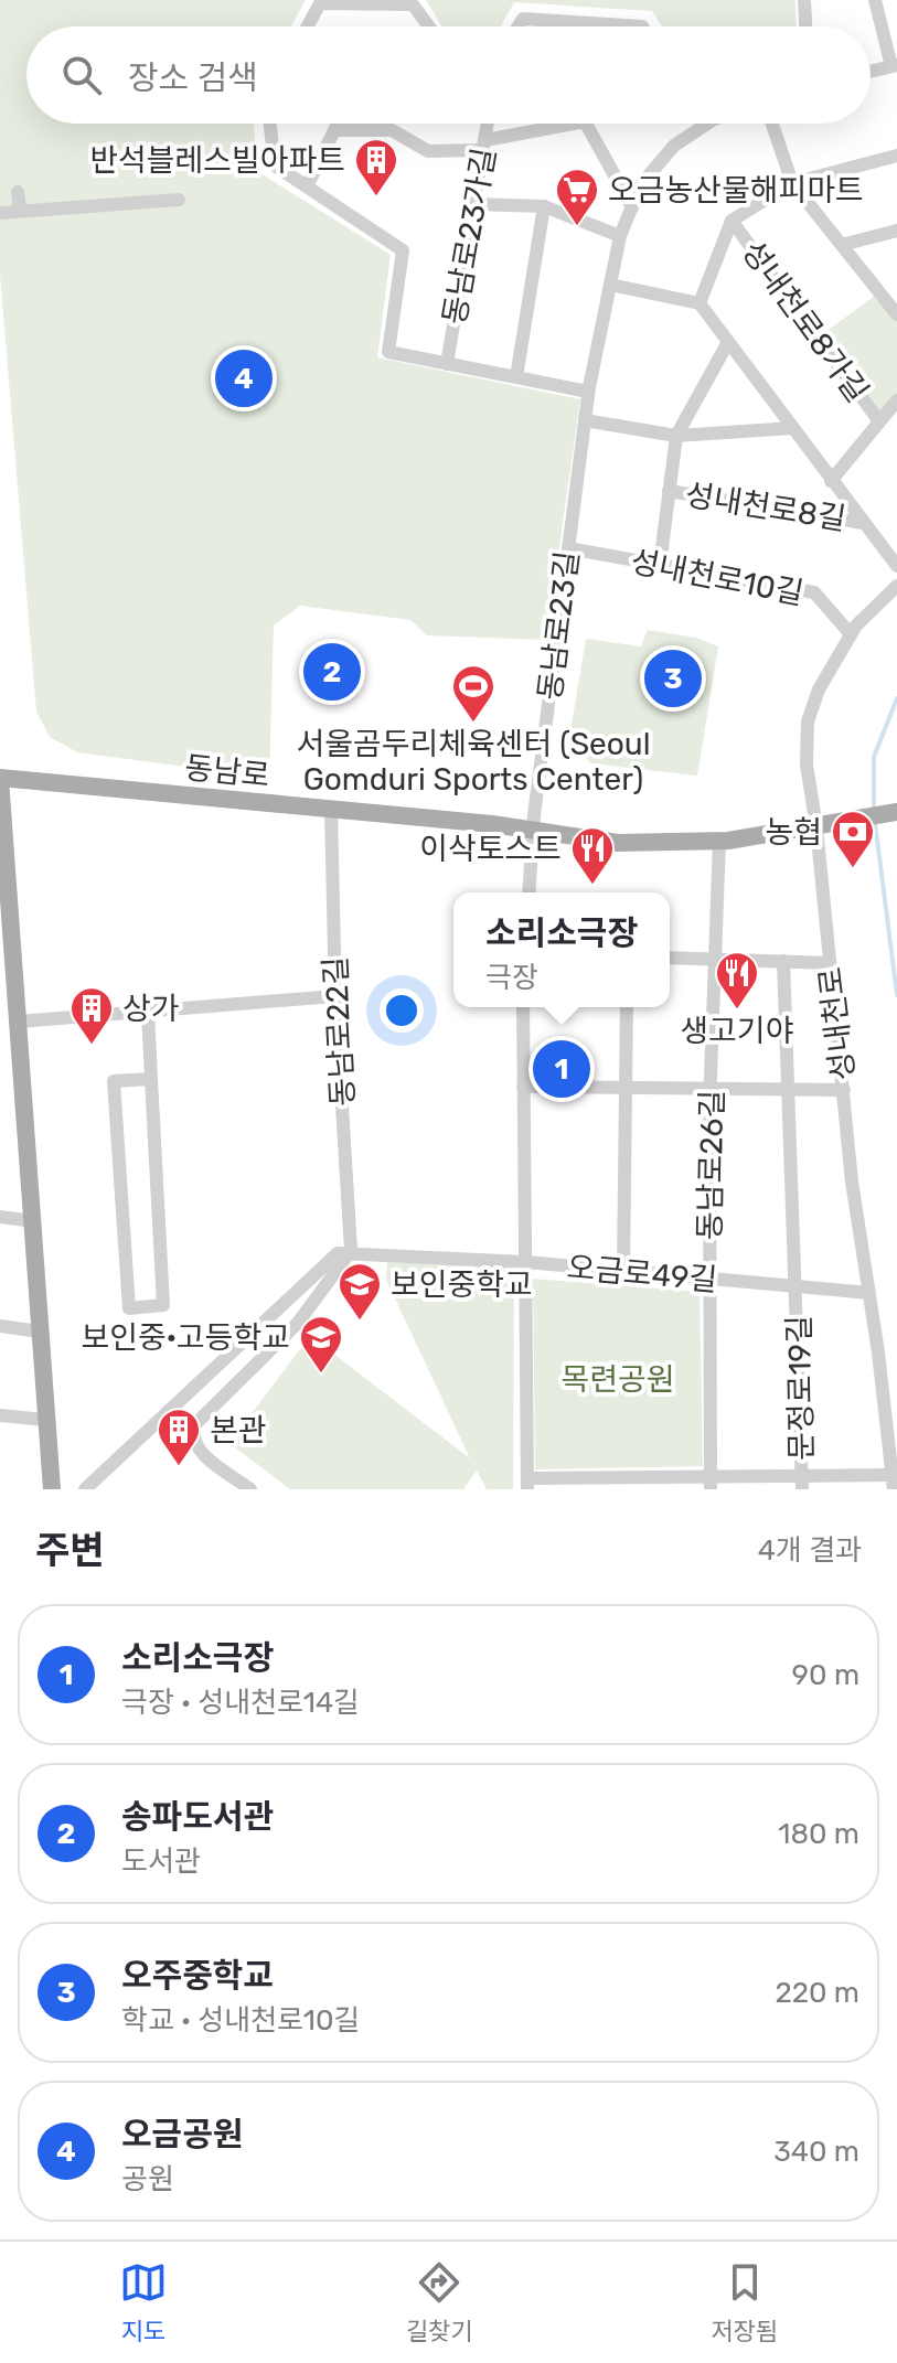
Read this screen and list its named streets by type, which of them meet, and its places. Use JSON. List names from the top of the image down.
{
  "streets": {
    "main road": ["동남로"],
    "street": [
      "동남로23가길",
      "성내천로8가길",
      "성내천로8길",
      "성내천로10길",
      "동남로23길",
      "성내천로",
      "동남로22길",
      "동남로26길",
      "오금로49길",
      "문정로19길"
    ]
  },
  "crossings": [
    ["동남로23가길", "동남로23길"],
    ["성내천로8가길", "성내천로8길"],
    ["성내천로8길", "성내천로10길"],
    ["성내천로10길", "동남로23길"],
    ["성내천로10길", "성내천로"],
    ["동남로23길", "동남로"],
    ["동남로", "성내천로"],
    ["동남로", "동남로22길"],
    ["동남로", "동남로26길"],
    ["성내천로", "오금로49길"],
    ["동남로22길", "오금로49길"],
    ["동남로26길", "오금로49길"],
    ["오금로49길", "문정로19길"]
  ],
  "parks": ["목련공원"],
  "places": {
    "building": ["반석블레스빌아파트", "상가", "본관"],
    "supermarket": ["오금농산물해피마트"],
    "sports": ["서울곰두리체육센터 (Seoul Gomduri Sports Center)"],
    "bank": ["농협"],
    "restaurant": ["이삭토스트", "생고기야"],
    "school or university": ["보인중학교", "보인중·고등학교"]
  },
  "page": {
    "search": "장소 검색",
    "pins": [
      "4",
      "2",
      "3",
      "1"
    ],
    "popup": ["소리소극장", "극장"],
    "heading": ["주변", "4개 결과"],
    "list": [
      {
        "mark": "1",
        "name": "소리소극장",
        "note": "극장 · 성내천로14길",
        "value": "90 m"
      },
      {
        "mark": "2",
        "name": "송파도서관",
        "note": "도서관",
        "value": "180 m"
      },
      {
        "mark": "3",
        "name": "오주중학교",
        "note": "학교 · 성내천로10길",
        "value": "220 m"
      },
      {
        "mark": "4",
        "name": "오금공원",
        "note": "공원",
        "value": "340 m"
      }
    ],
    "nav": ["지도", "길찾기", "저장됨"]
  }
}
